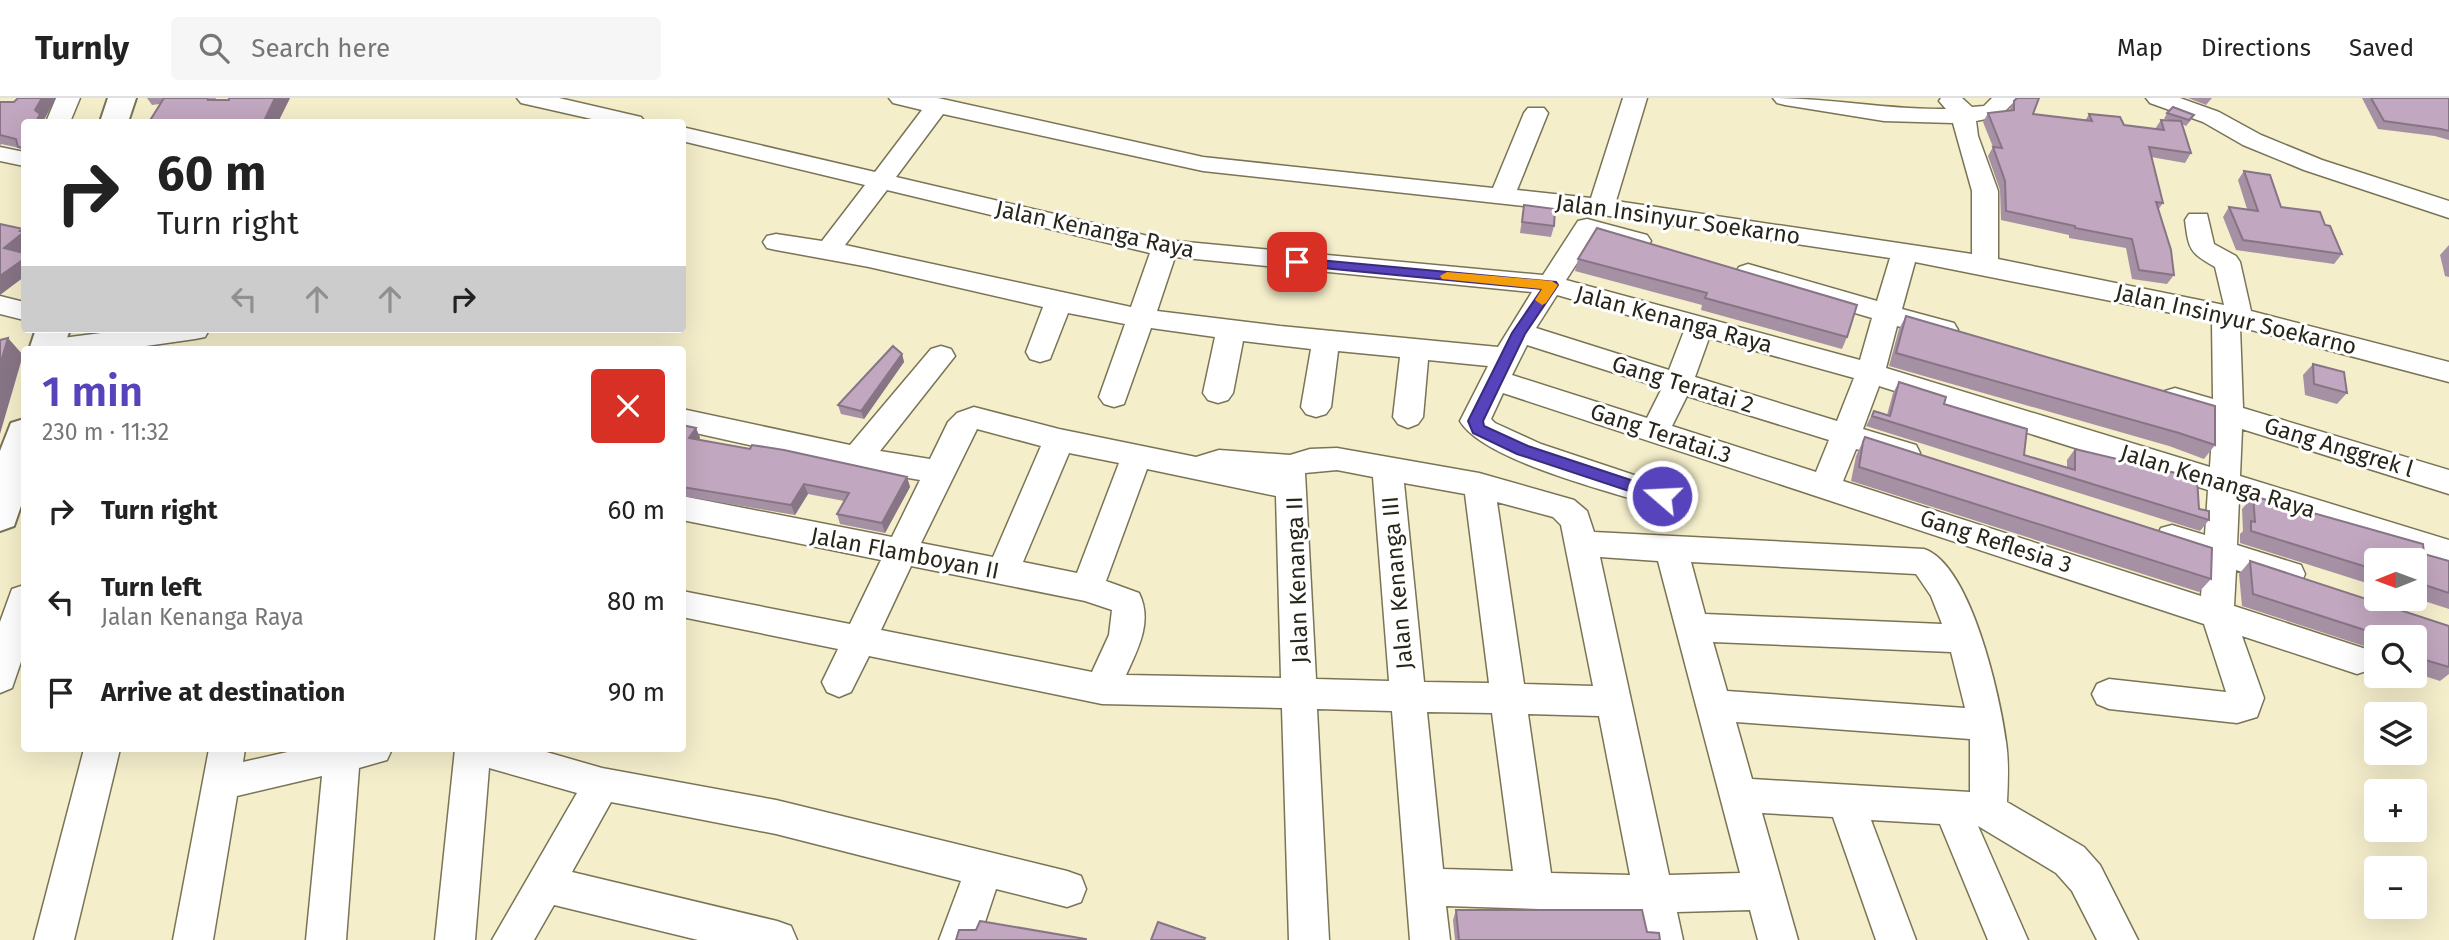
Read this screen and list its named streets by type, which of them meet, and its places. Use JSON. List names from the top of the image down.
{
  "streets": {
    "street": [
      "Jalan Insinyur Soekarno",
      "Jalan Kenanga Raya",
      "Gang Teratai 2",
      "Gang Teratai.3",
      "Gang Anggrek l",
      "Gang Reflesia 3",
      "Jalan Flamboyan II",
      "Jalan Kenanga II",
      "Jalan Kenanga III"
    ]
  },
  "crossings": [
    ["Gang Teratai 2", "Gang Teratai.3"],
    ["Gang Teratai.3", "Gang Reflesia 3"]
  ],
  "north": "left",
  "page": {
    "header": "Turnly",
    "search": "Search here",
    "nav": ["Map", "Directions", "Saved"],
    "turn": ["60 m", "Turn right"],
    "heading": ["1 min", "230 m · 11:32"],
    "list": [
      {
        "name": "Turn right",
        "value": "60 m"
      },
      {
        "name": "Turn left",
        "note": "Jalan Kenanga Raya",
        "value": "80 m"
      },
      {
        "name": "Arrive at destination",
        "value": "90 m"
      }
    ],
    "map_buttons": ["+", "−"]
  }
}
